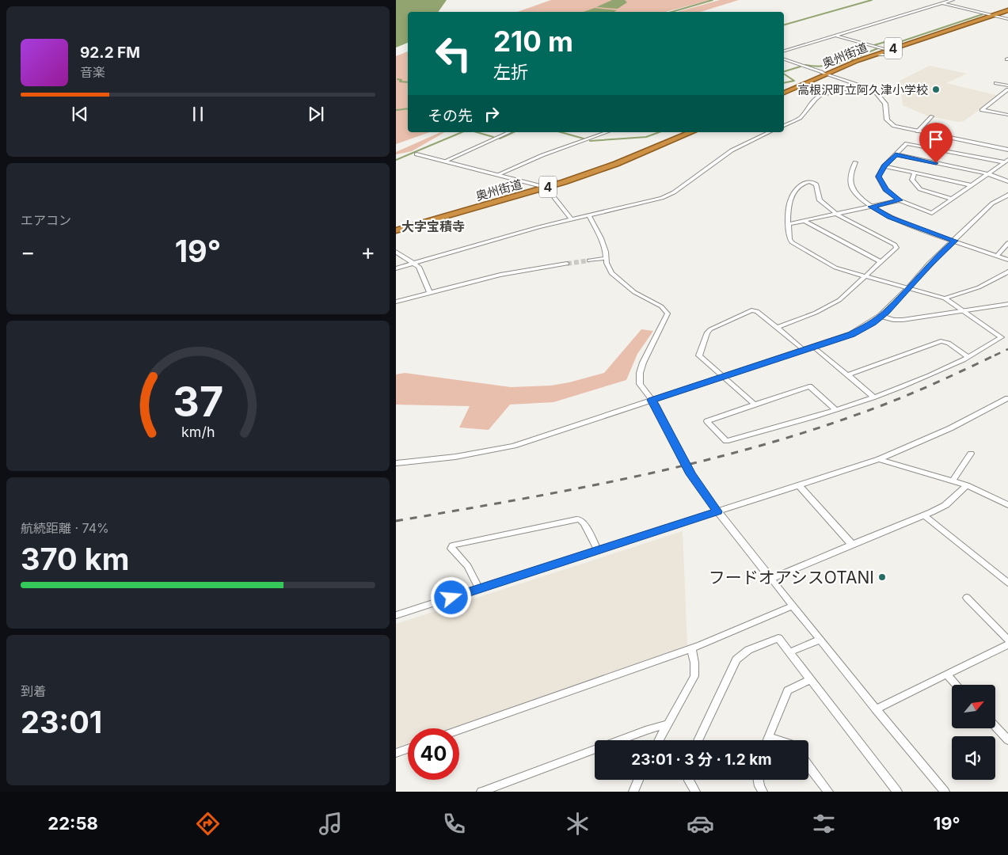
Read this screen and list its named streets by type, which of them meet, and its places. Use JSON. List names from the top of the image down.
{
  "streets": {
    "highway": ["4", "奥州街道"]
  },
  "districts": ["大字宝積寺"],
  "places": ["高根沢町立阿久津小学校", "フードオアシスOTANI"],
  "north": "top right",
  "page": {
    "turn": ["210 m", "左折"],
    "song": ["92.2 FM", "音楽"],
    "then": "その先",
    "tile": [
      "エアコン",
      ["航続距離 · 74%", "370 km"],
      ["到着", "23:01"]
    ],
    "heat": ["−", "19°", "+"],
    "limit": "40",
    "trip": "23:01 · 3 分 · 1.2 km",
    "tabs": ["22:58", "19°"],
    "gauge": ["37", "km/h"]
  }
}
